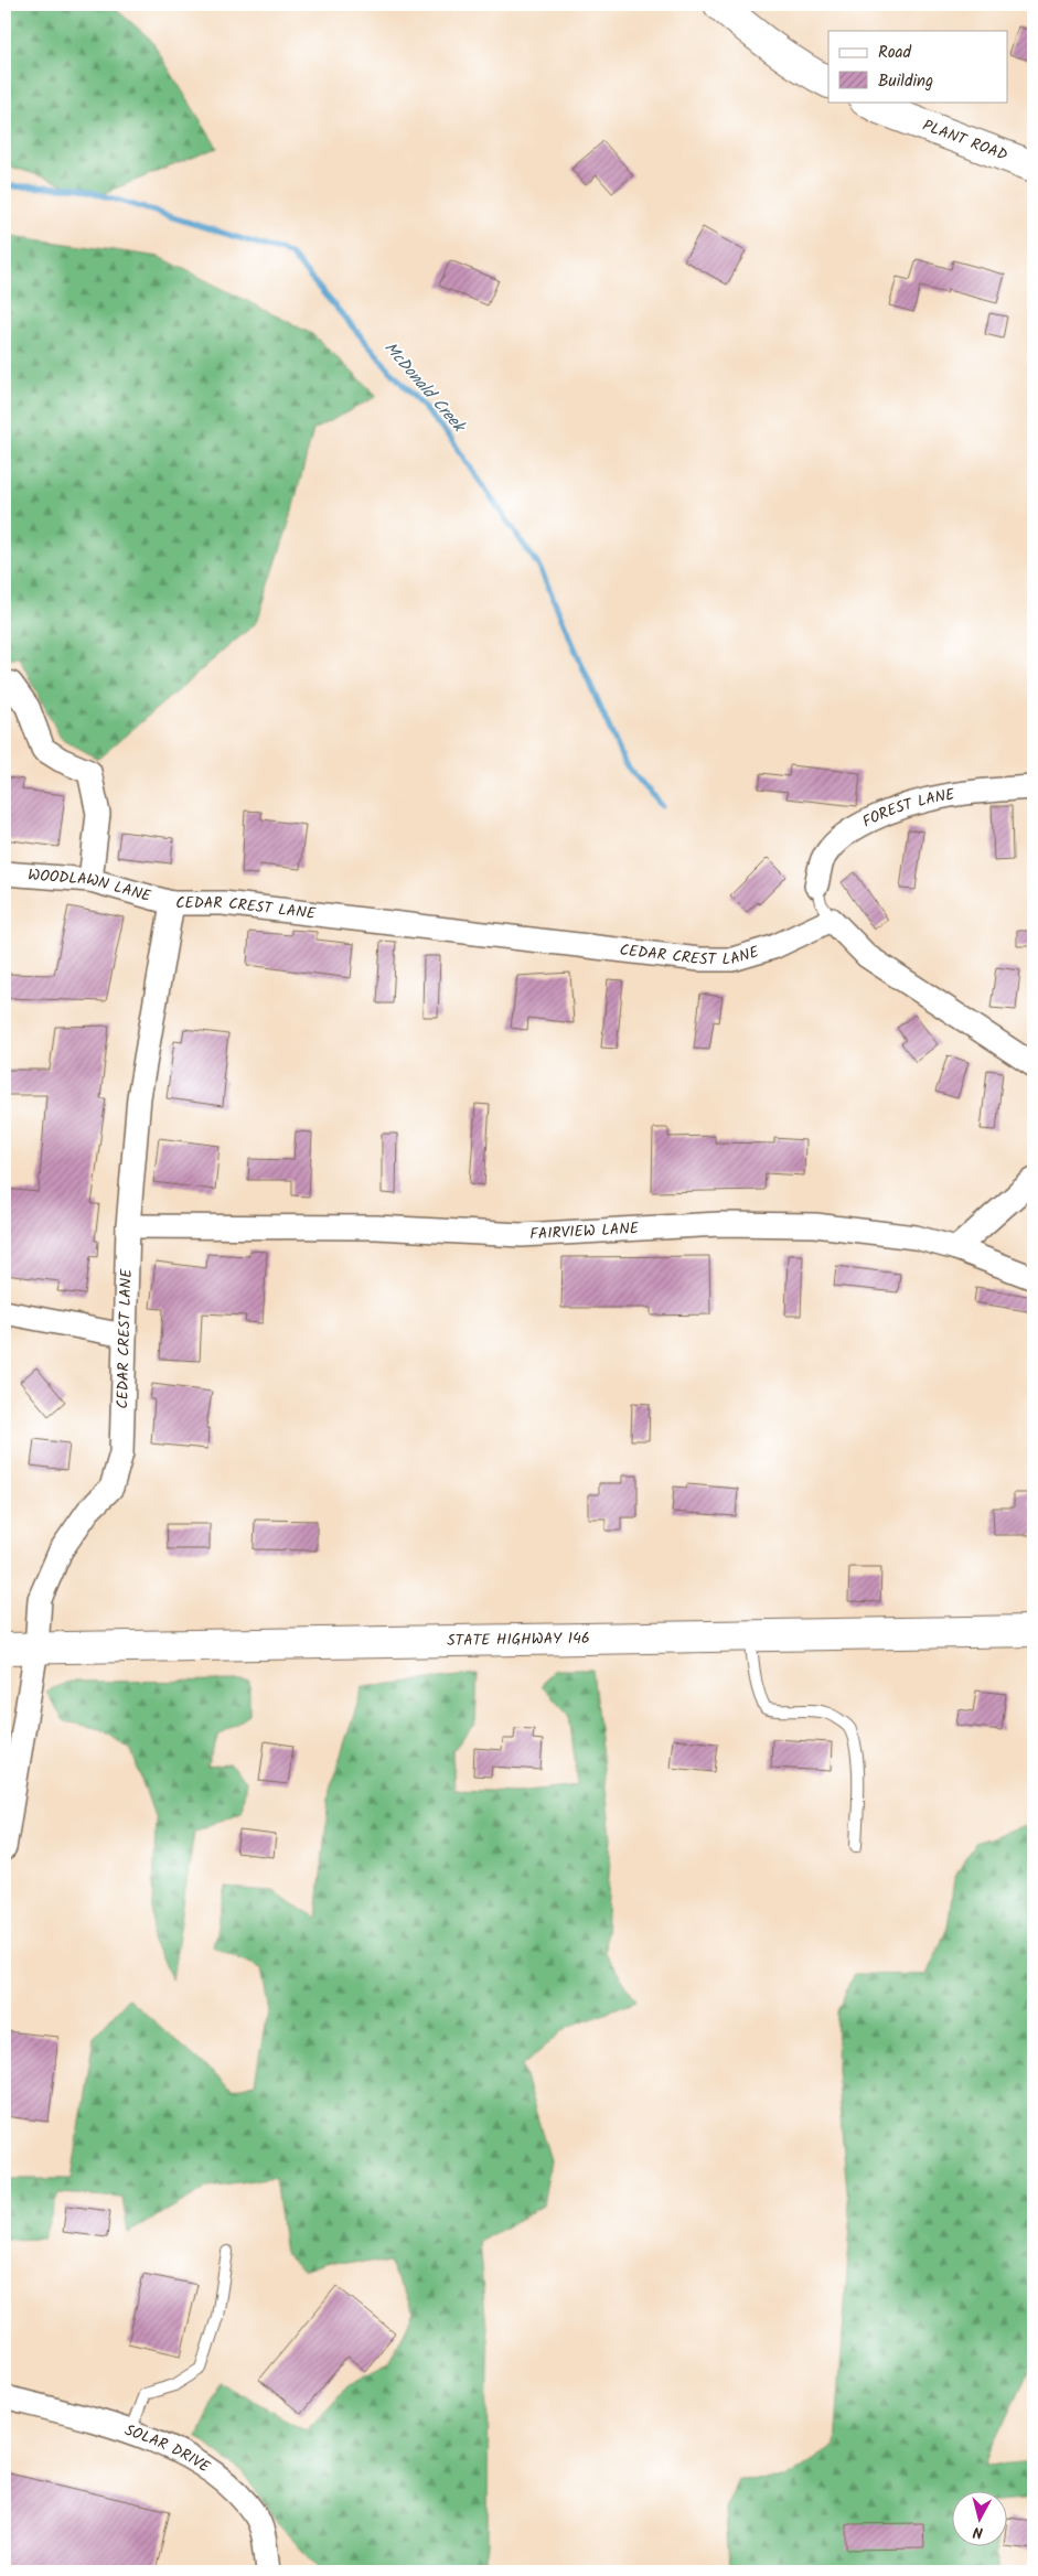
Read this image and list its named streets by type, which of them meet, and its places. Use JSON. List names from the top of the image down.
{
  "streets": {
    "main road": ["PLANT ROAD", "STATE HIGHWAY 146"],
    "street": [
      "FOREST LANE",
      "WOODLAWN LANE",
      "CEDAR CREST LANE",
      "FAIRVIEW LANE",
      "SOLAR DRIVE"
    ]
  },
  "crossings": [
    ["WOODLAWN LANE", "CEDAR CREST LANE"],
    ["CEDAR CREST LANE", "FAIRVIEW LANE"],
    ["CEDAR CREST LANE", "STATE HIGHWAY 146"]
  ],
  "water": ["McDonald Creek"],
  "legend": ["Road", "Building"],
  "north": "bottom"
}
